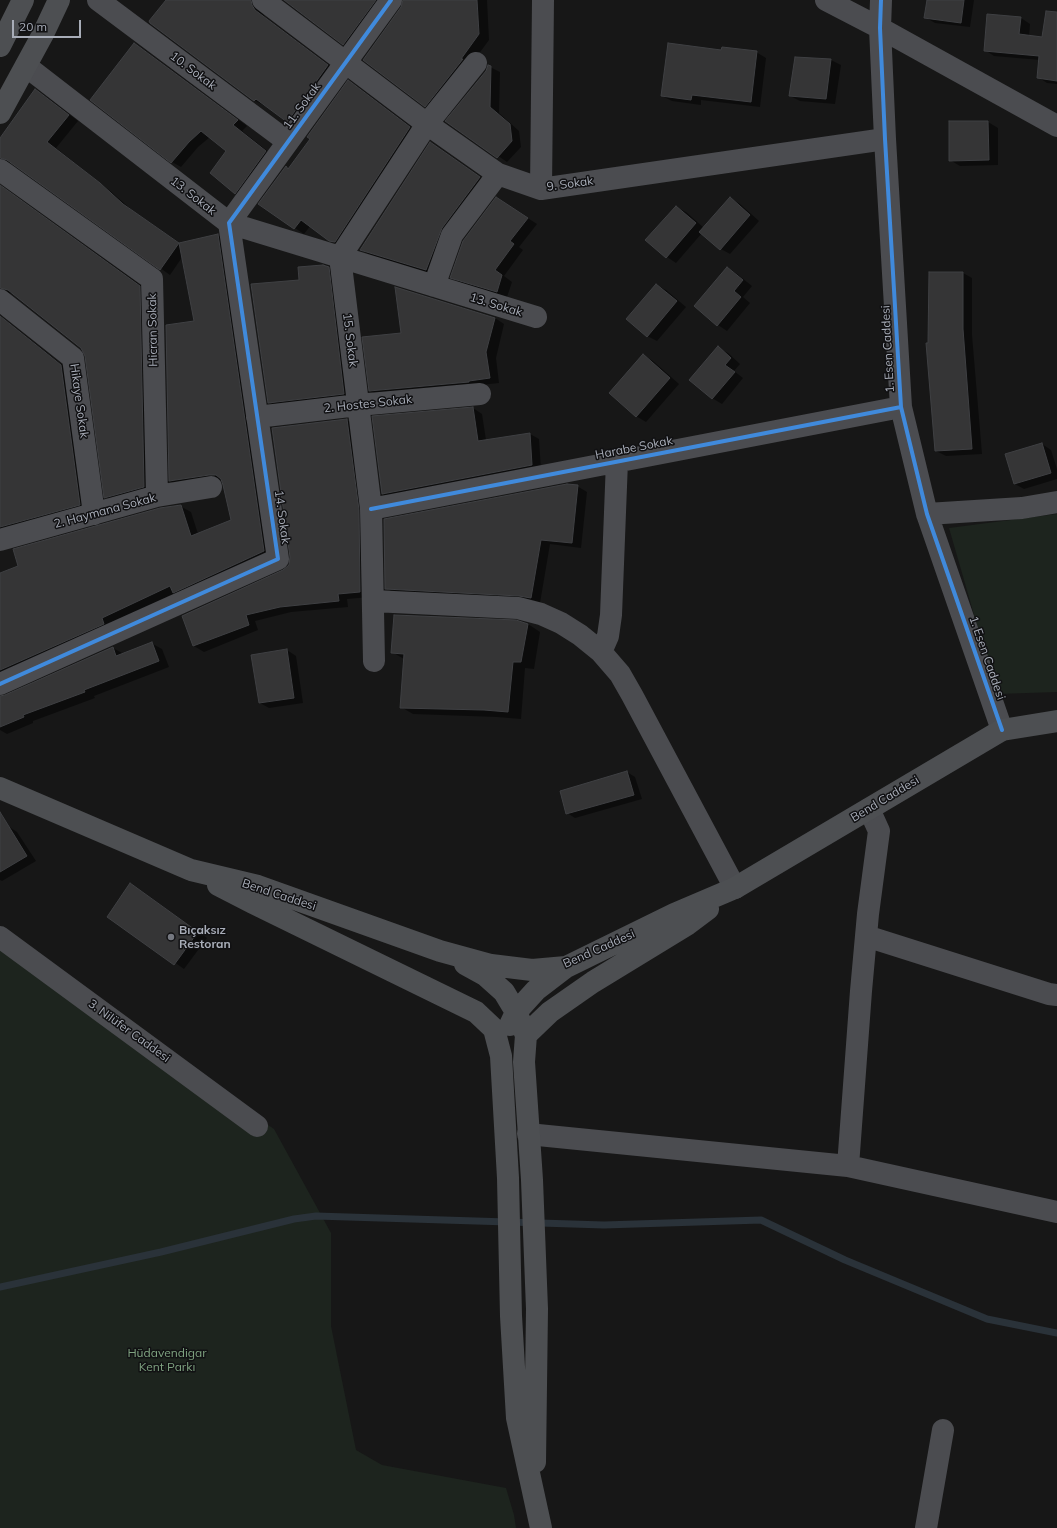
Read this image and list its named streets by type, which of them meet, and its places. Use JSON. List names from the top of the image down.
{
  "streets": {
    "main road": ["Bend Caddesi"],
    "street": [
      "10. Sokak",
      "11. Sokak",
      "9. Sokak",
      "13. Sokak",
      "Hicran Sokak",
      "15. Sokak",
      "1. Esen Caddesi",
      "Hikaye Sokak",
      "2. Hostes Sokak",
      "Harabe Sokak",
      "2. Haymana Sokak",
      "14. Sokak",
      "3. Nilüfer Caddesi"
    ]
  },
  "crossings": [
    ["10. Sokak", "11. Sokak"],
    ["11. Sokak", "9. Sokak"],
    ["11. Sokak", "13. Sokak"],
    ["11. Sokak", "14. Sokak"],
    ["9. Sokak", "1. Esen Caddesi"],
    ["13. Sokak", "15. Sokak"],
    ["13. Sokak", "14. Sokak"],
    ["Hicran Sokak", "2. Haymana Sokak"],
    ["15. Sokak", "2. Hostes Sokak"],
    ["15. Sokak", "Harabe Sokak"],
    ["1. Esen Caddesi", "Harabe Sokak"],
    ["1. Esen Caddesi", "Bend Caddesi"],
    ["Hikaye Sokak", "2. Haymana Sokak"],
    ["2. Hostes Sokak", "14. Sokak"]
  ],
  "parks": ["Hüdavendigar Kent Parkı"],
  "places": ["Bıçaksız Restoran"],
  "scale_bar": "20 m"
}
